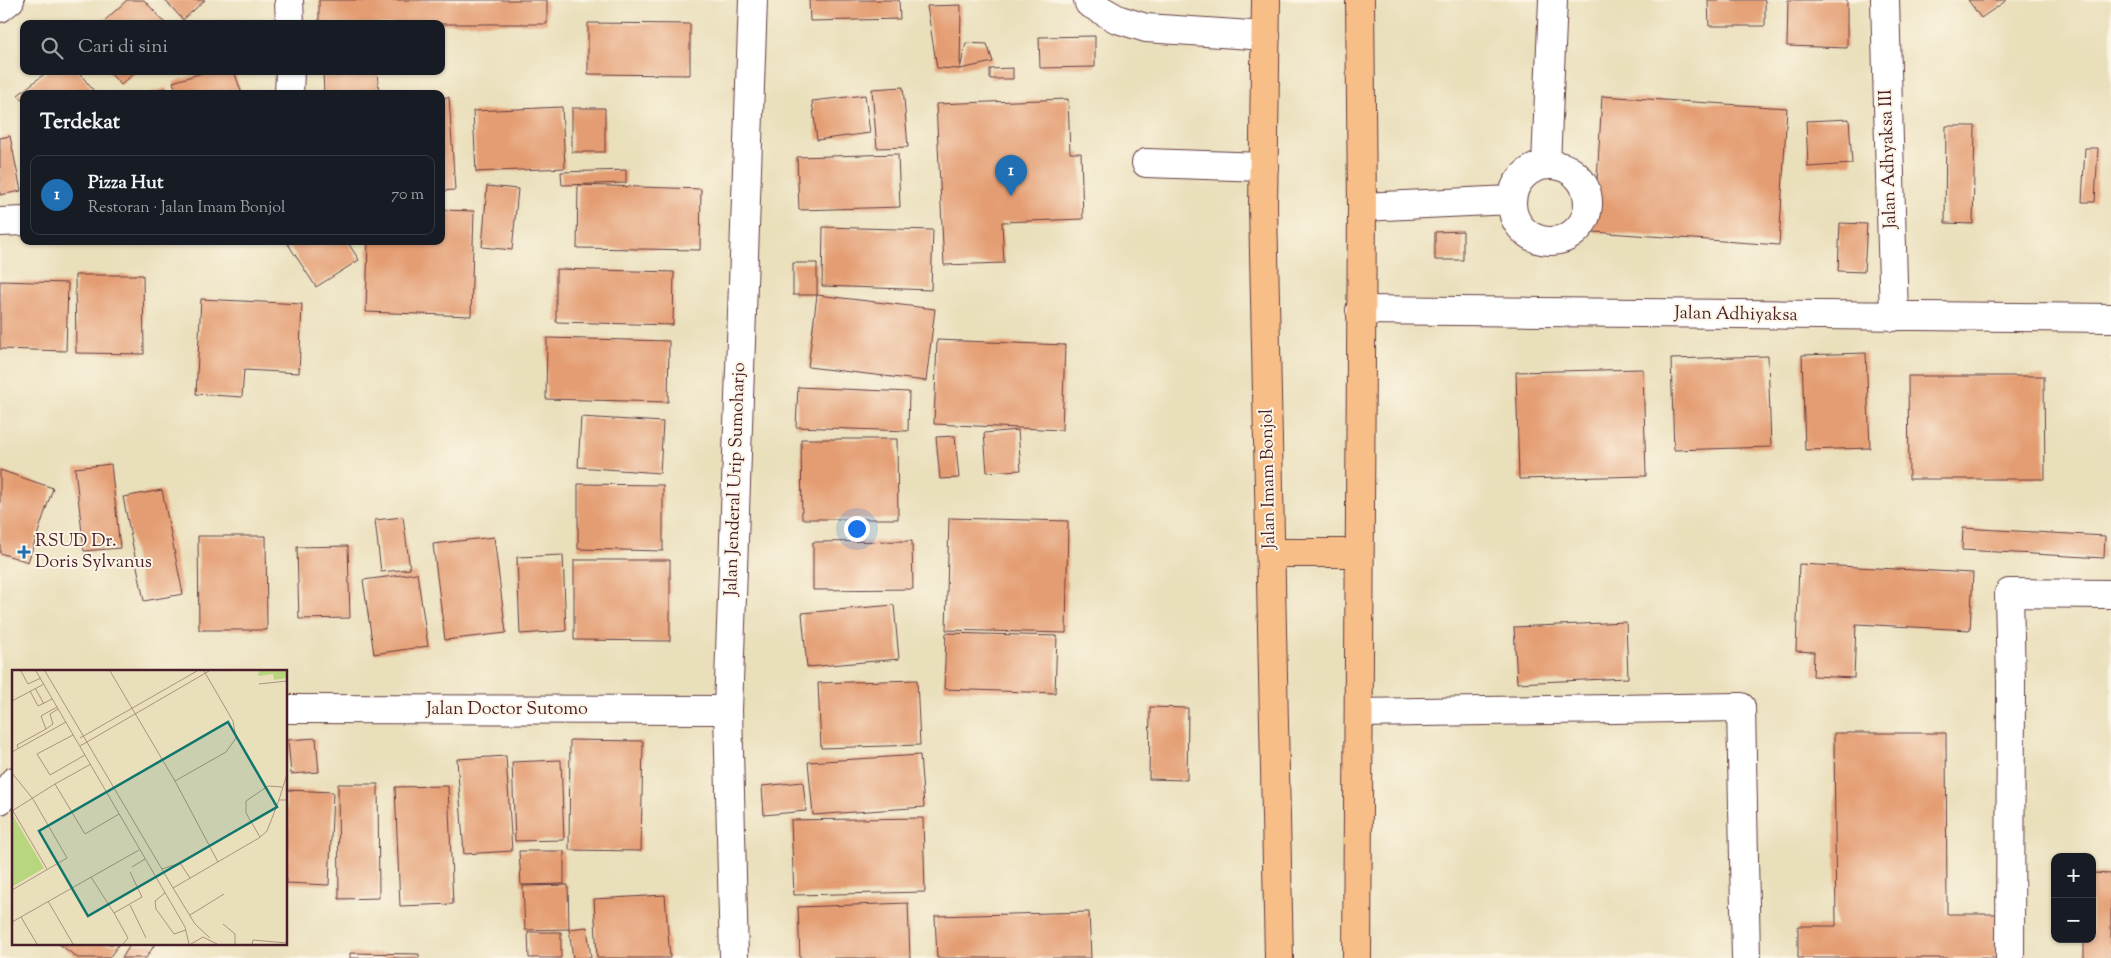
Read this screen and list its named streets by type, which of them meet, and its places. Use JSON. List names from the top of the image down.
{
  "streets": {
    "highway": ["Jalan Imam Bonjol"],
    "street": [
      "Jalan Adhyaksa III",
      "Jalan Adhiyaksa",
      "Jalan Jenderal Urip Sumoharjo",
      "Jalan Doctor Sutomo"
    ]
  },
  "crossings": [
    ["Jalan Adhyaksa III", "Jalan Adhiyaksa"],
    ["Jalan Jenderal Urip Sumoharjo", "Jalan Doctor Sutomo"]
  ],
  "places": {
    "health": ["RSUD Dr. Doris Sylvanus"]
  },
  "page": {
    "search": "Cari di sini",
    "heading": "Terdekat",
    "pins": "1",
    "list": [
      {
        "mark": "1",
        "name": "Pizza Hut",
        "note": "Restoran · Jalan Imam Bonjol",
        "value": "70 m"
      }
    ],
    "map_buttons": ["+", "−"]
  }
}
